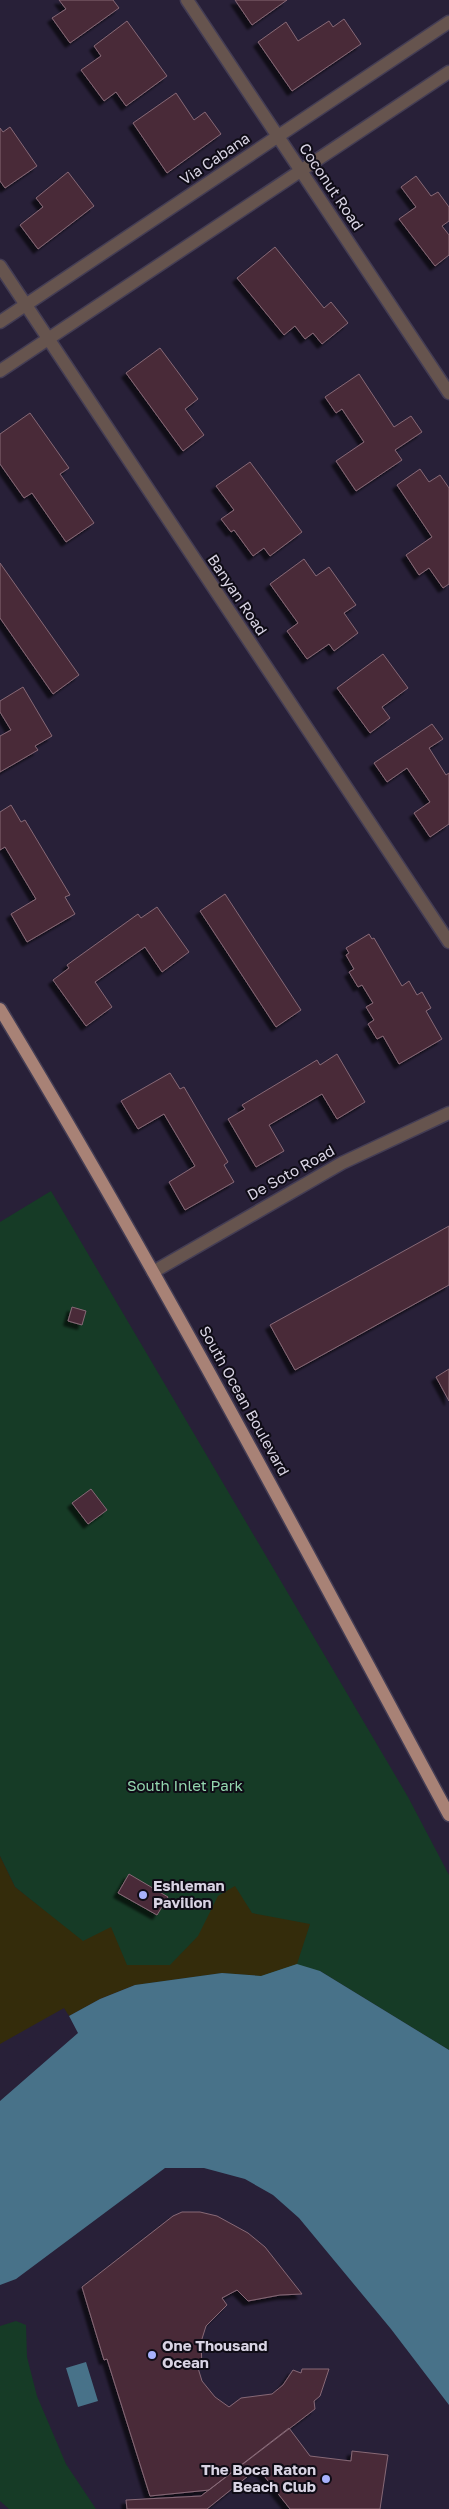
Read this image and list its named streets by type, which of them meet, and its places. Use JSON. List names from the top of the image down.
{
  "streets": {
    "main road": ["South Ocean Boulevard"],
    "street": [
      "Via Cabana",
      "Coconut Road",
      "Banyan Road",
      "De Soto Road"
    ]
  },
  "crossings": [
    ["Via Cabana", "Coconut Road"],
    ["Via Cabana", "Banyan Road"],
    ["De Soto Road", "South Ocean Boulevard"]
  ],
  "parks": ["South Inlet Park"],
  "places": ["Eshleman Pavilion", "One Thousand Ocean", "The Boca Raton Beach Club"]
}
